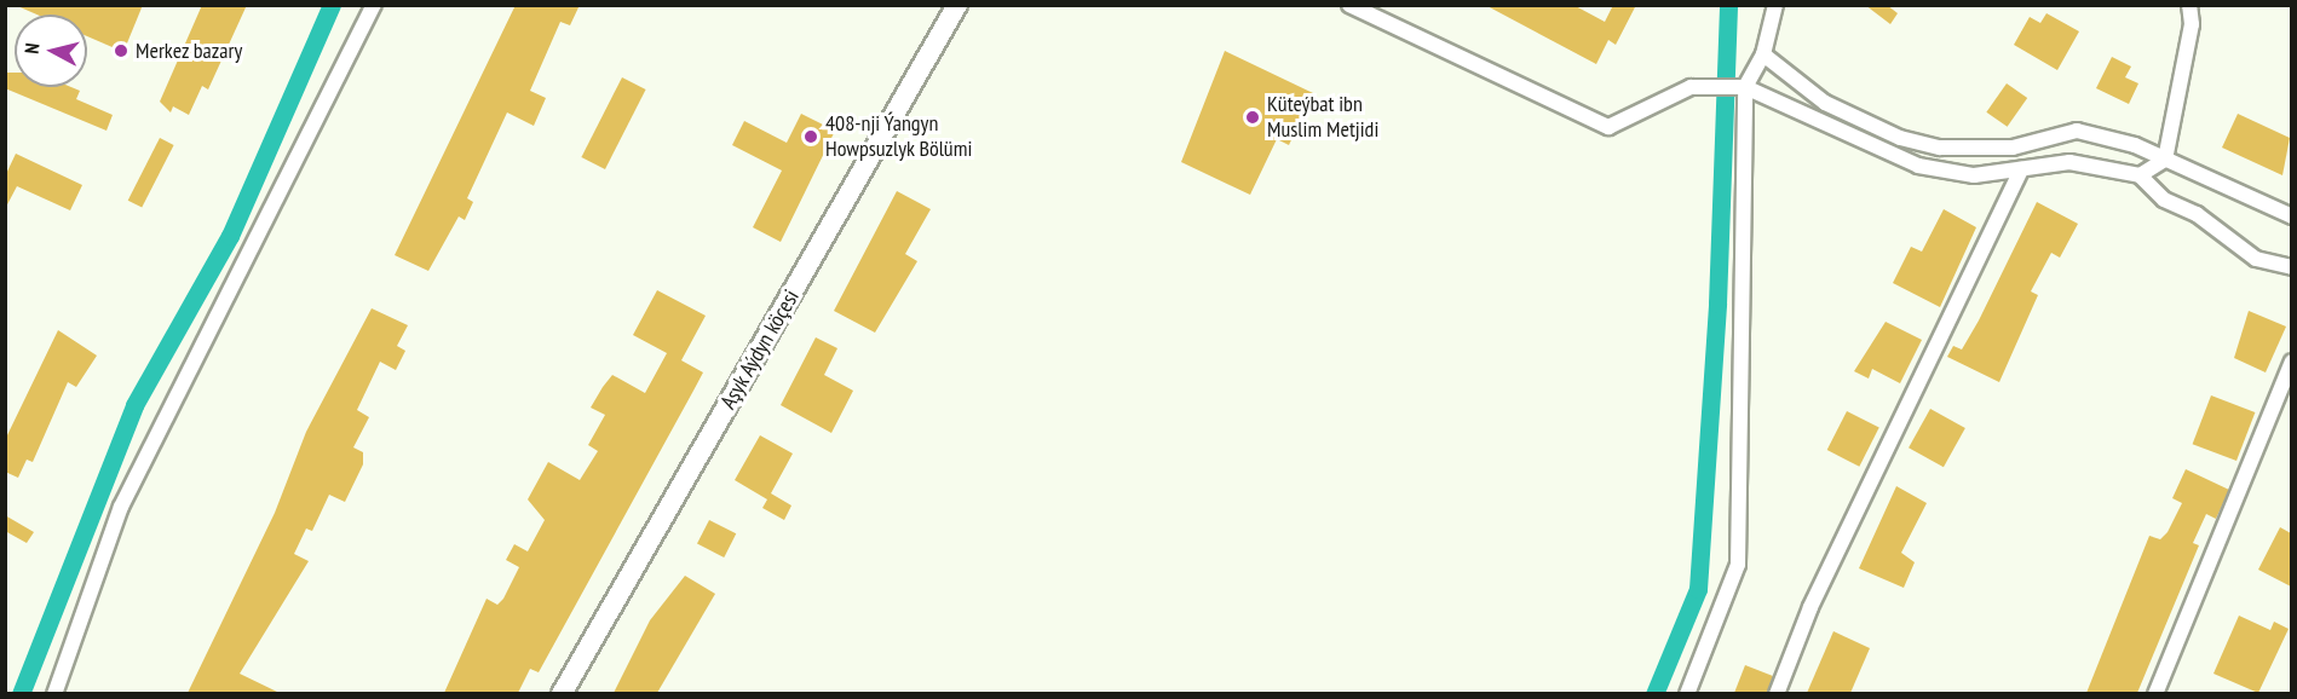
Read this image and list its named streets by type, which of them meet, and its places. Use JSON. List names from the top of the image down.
{
  "streets": {
    "main road": ["Aşyk Aýdyn köçesi"]
  },
  "places": ["Merkez bazary", "Küteýbat ibn Muslim Metjidi", "408-nji Ýangyn Howpsuzlyk Bölümi"],
  "north": "left"
}
